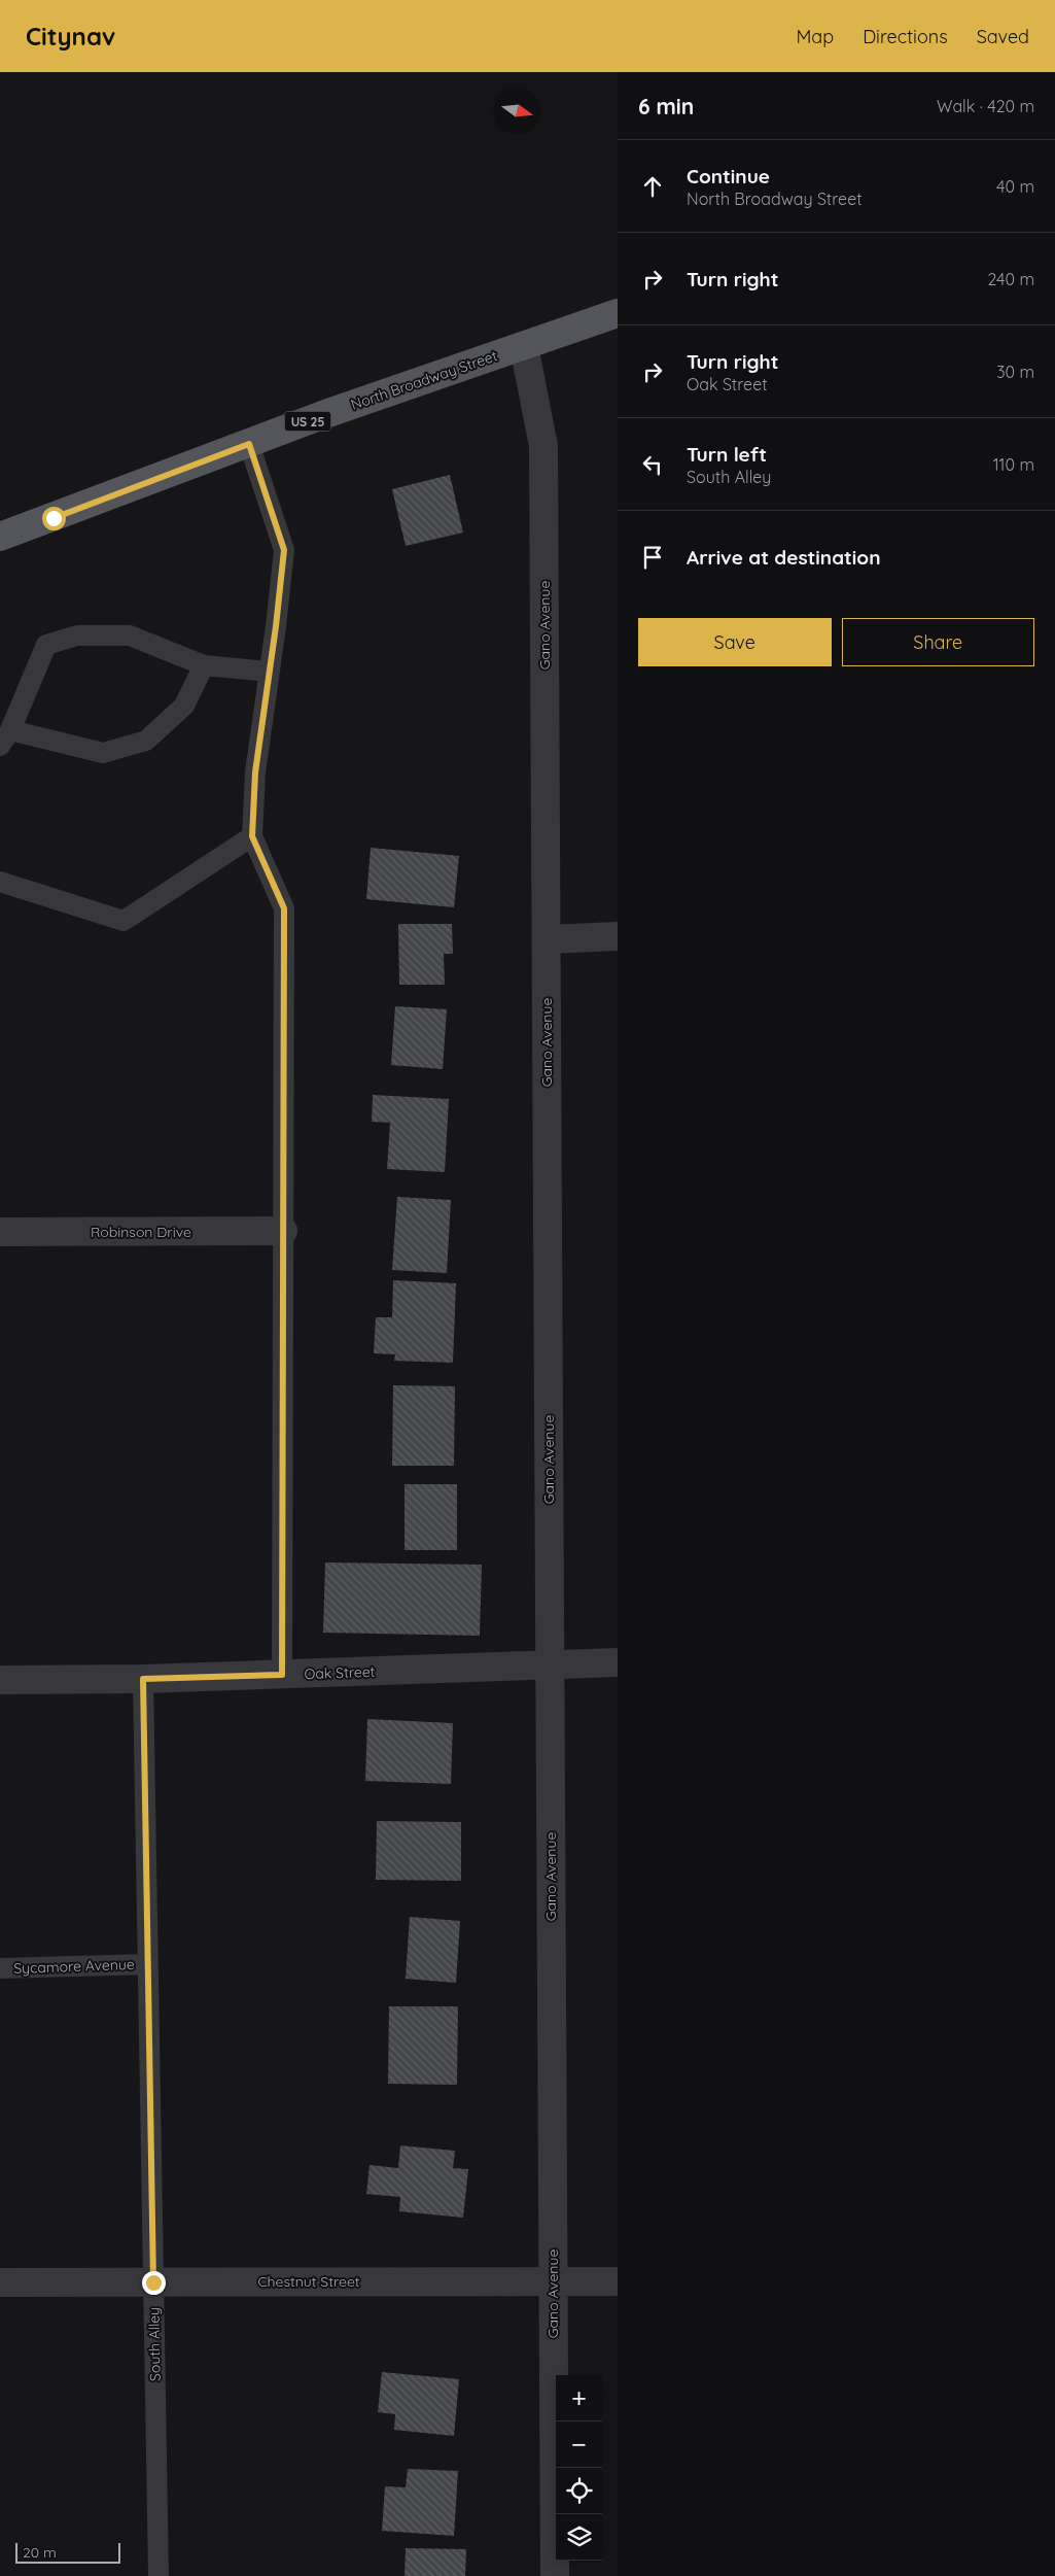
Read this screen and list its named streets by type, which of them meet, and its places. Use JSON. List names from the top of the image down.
{
  "streets": {
    "main road": ["North Broadway Street", "US 25"],
    "street": [
      "Gano Avenue",
      "Robinson Drive",
      "Oak Street",
      "Chestnut Street"
    ],
    "lane": ["Sycamore Avenue", "South Alley"]
  },
  "crossings": [
    ["North Broadway Street", "Gano Avenue"],
    ["Gano Avenue", "Oak Street"],
    ["Gano Avenue", "Chestnut Street"],
    ["Oak Street", "South Alley"],
    ["Sycamore Avenue", "South Alley"],
    ["Chestnut Street", "South Alley"]
  ],
  "scale_bar": "20 m",
  "north": "right",
  "page": {
    "header": "Citynav",
    "nav": ["Map", "Directions", "Saved"],
    "heading": ["6 min", "Walk · 420 m"],
    "list": [
      ["Continue", "North Broadway Street", "40 m"],
      ["Turn right", "240 m"],
      ["Turn right", "Oak Street", "30 m"],
      ["Turn left", "South Alley", "110 m"],
      "Arrive at destination"
    ],
    "buttons": ["Save", "Share"],
    "map_buttons": ["+", "−"],
    "scale": "20 m"
  }
}
